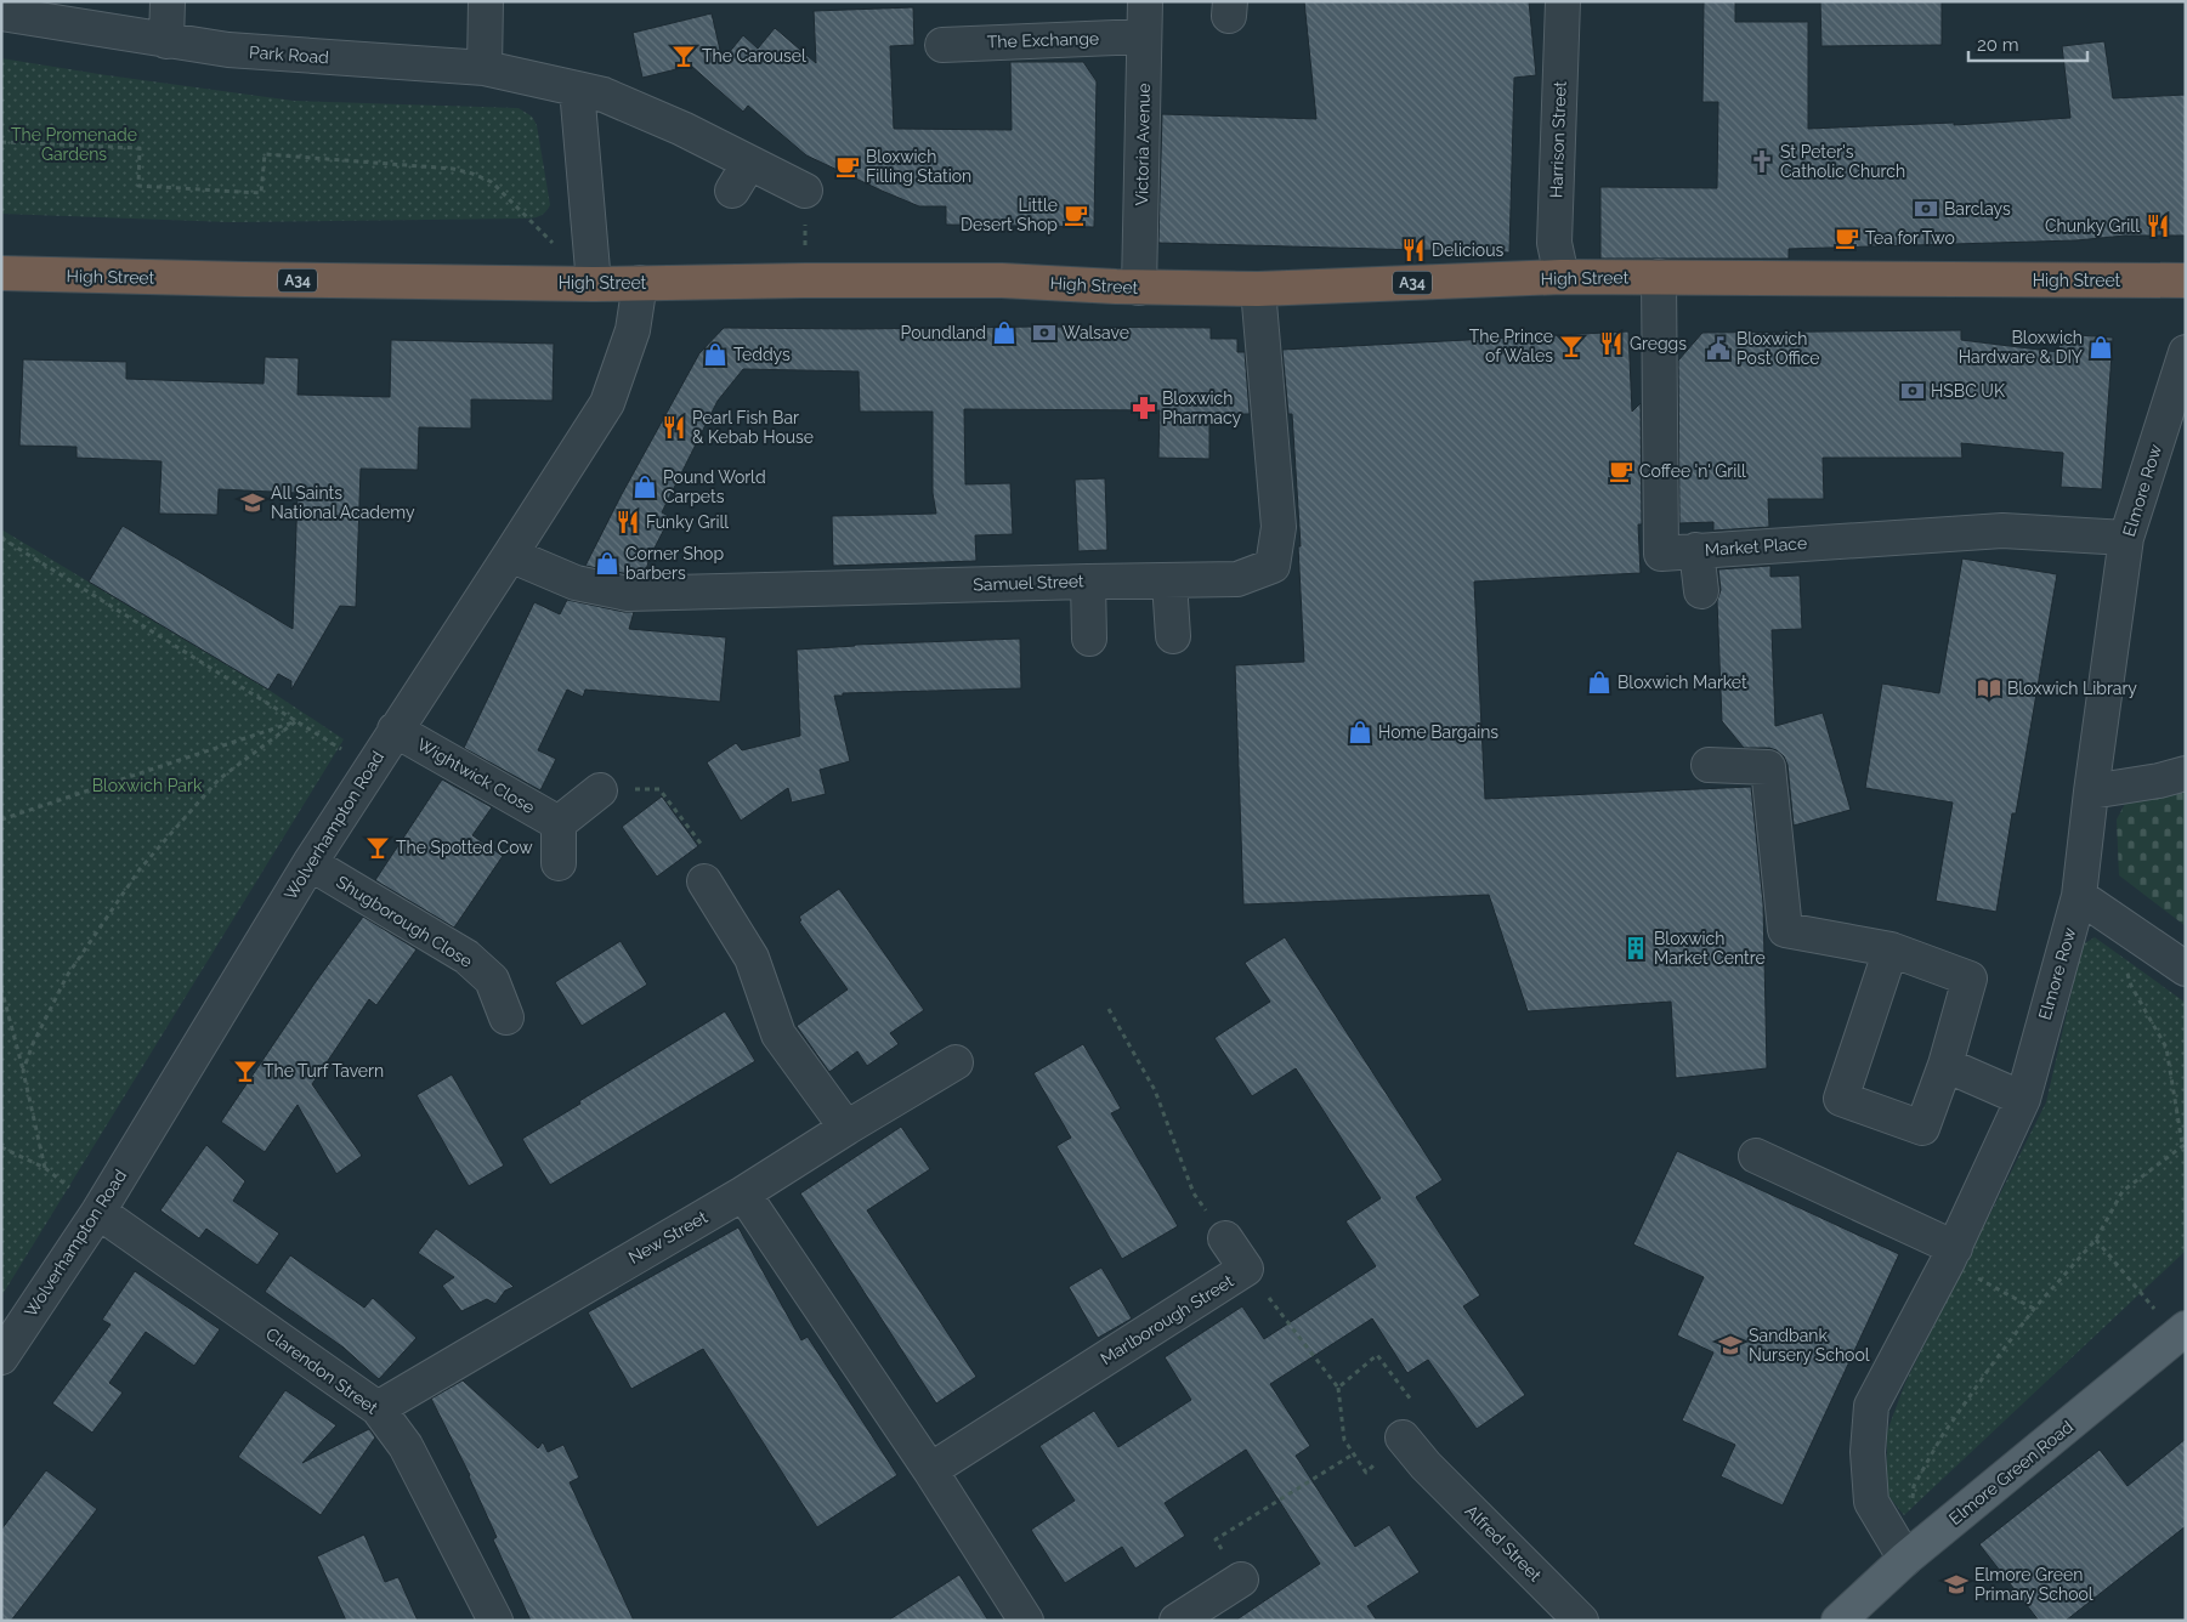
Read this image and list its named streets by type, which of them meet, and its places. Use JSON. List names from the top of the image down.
{
  "streets": {
    "highway": ["High Street", "A34"],
    "main road": ["Elmore Green Road"],
    "street": [
      "The Exchange",
      "Park Road",
      "Harrison Street",
      "Victoria Avenue",
      "Elmore Row",
      "Market Place",
      "Samuel Street",
      "Wightwick Close",
      "Wolverhampton Road",
      "Shugborough Close",
      "New Street",
      "Marlborough Street",
      "Clarendon Street",
      "Alfred Street"
    ]
  },
  "crossings": [
    ["The Exchange", "Victoria Avenue"],
    ["Harrison Street", "High Street"],
    ["Victoria Avenue", "High Street"],
    ["High Street", "Market Place"],
    ["High Street", "Samuel Street"],
    ["High Street", "Wolverhampton Road"],
    ["Elmore Row", "Market Place"],
    ["Elmore Row", "Elmore Green Road"],
    ["Samuel Street", "Wolverhampton Road"],
    ["Wightwick Close", "Wolverhampton Road"],
    ["Wolverhampton Road", "Shugborough Close"],
    ["Wolverhampton Road", "Clarendon Street"],
    ["New Street", "Clarendon Street"]
  ],
  "parks": ["The Promenade Gardens", "Bloxwich Park"],
  "places": {
    "bar": [
      "The Carousel",
      "The Prince of Wales",
      "The Spotted Cow",
      "The Turf Tavern"
    ],
    "church": ["St Peter's Catholic Church"],
    "cafe": [
      "Bloxwich Filling Station",
      "Little Desert Shop",
      "Tea for Two",
      "Coffee 'n' Grill"
    ],
    "bank": ["Barclays", "Walsave", "HSBC UK"],
    "restaurant": [
      "Chunky Grill",
      "Delicious",
      "Greggs",
      "Pearl Fish Bar & Kebab House",
      "Funky Grill"
    ],
    "shop": [
      "Poundland",
      "Bloxwich Hardware & DIY",
      "Teddys",
      "Pound World Carpets",
      "Corner Shop barbers",
      "Bloxwich Market",
      "Home Bargains"
    ],
    "public building": ["Bloxwich Post Office"],
    "pharmacy": ["Bloxwich Pharmacy"],
    "school or university": ["All Saints National Academy", "Sandbank Nursery School", "Elmore Green Primary School"],
    "library": ["Bloxwich Library"],
    "building": ["Bloxwich Market Centre"]
  },
  "scale_bar": "20 m"
}
